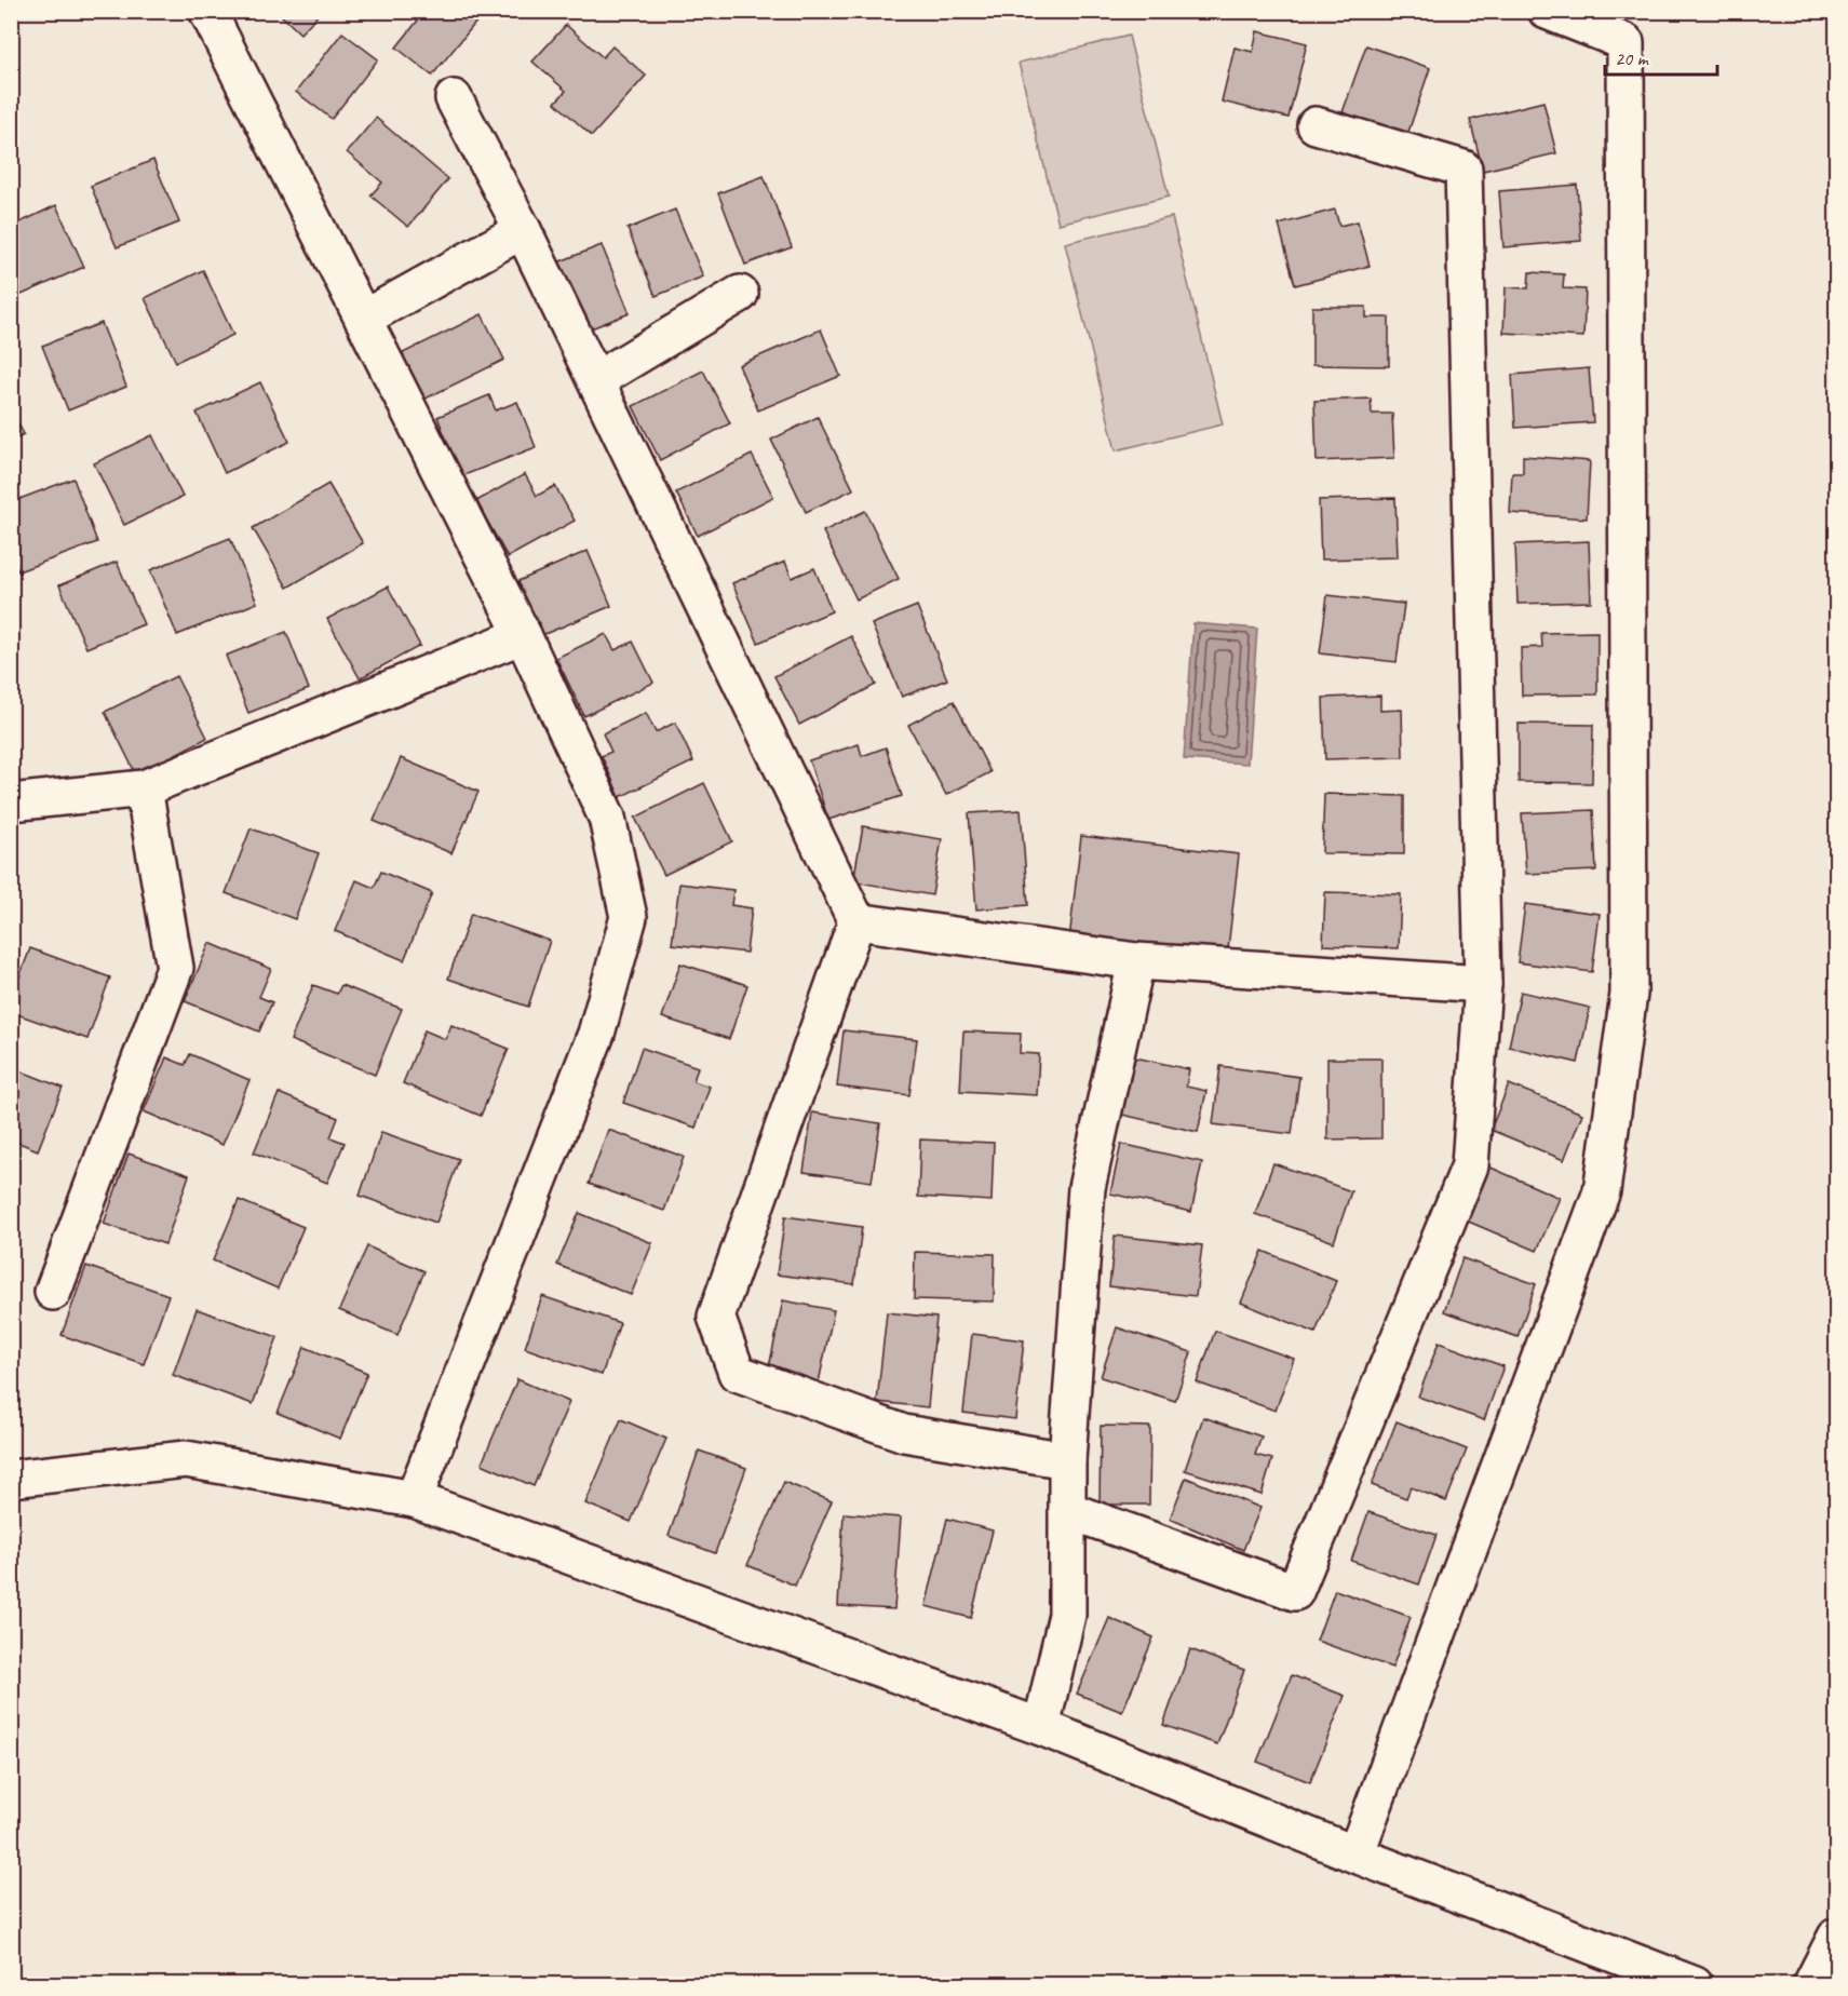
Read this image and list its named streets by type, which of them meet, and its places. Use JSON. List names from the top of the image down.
{
  "scale_bar": "20 m"
}
